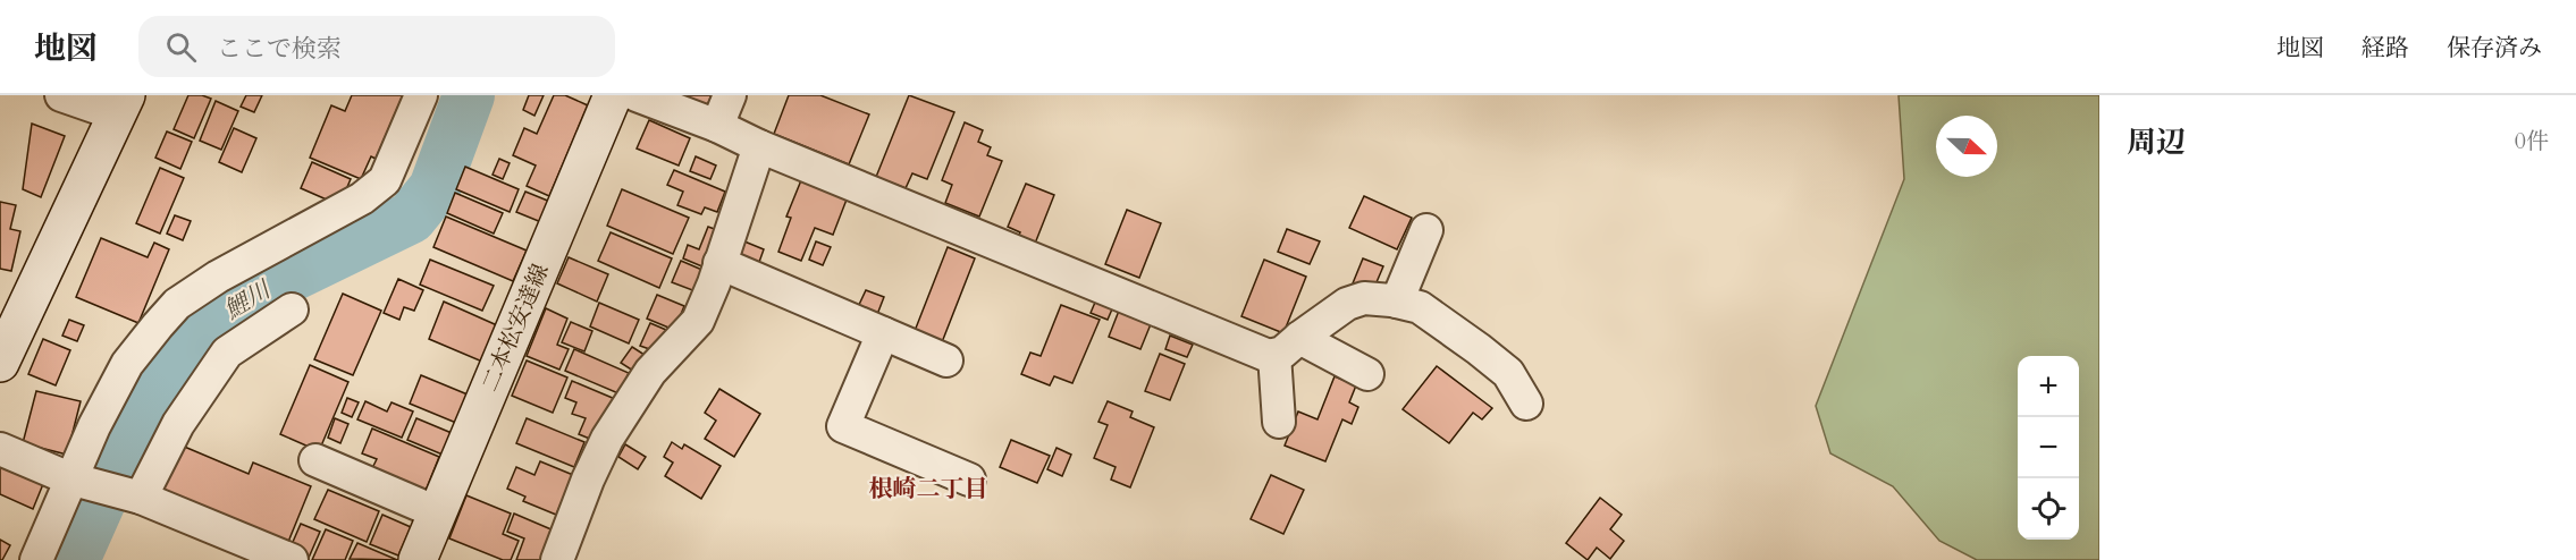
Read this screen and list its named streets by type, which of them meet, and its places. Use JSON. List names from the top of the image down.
{
  "streets": {
    "main road": ["二本松安達線"]
  },
  "districts": ["根崎二丁目"],
  "water": ["鯉川"],
  "north": "right",
  "page": {
    "header": "地図",
    "search": "ここで検索",
    "nav": ["地図", "経路", "保存済み"],
    "heading": ["周辺", "0件"],
    "map_buttons": ["+", "−"]
  }
}
